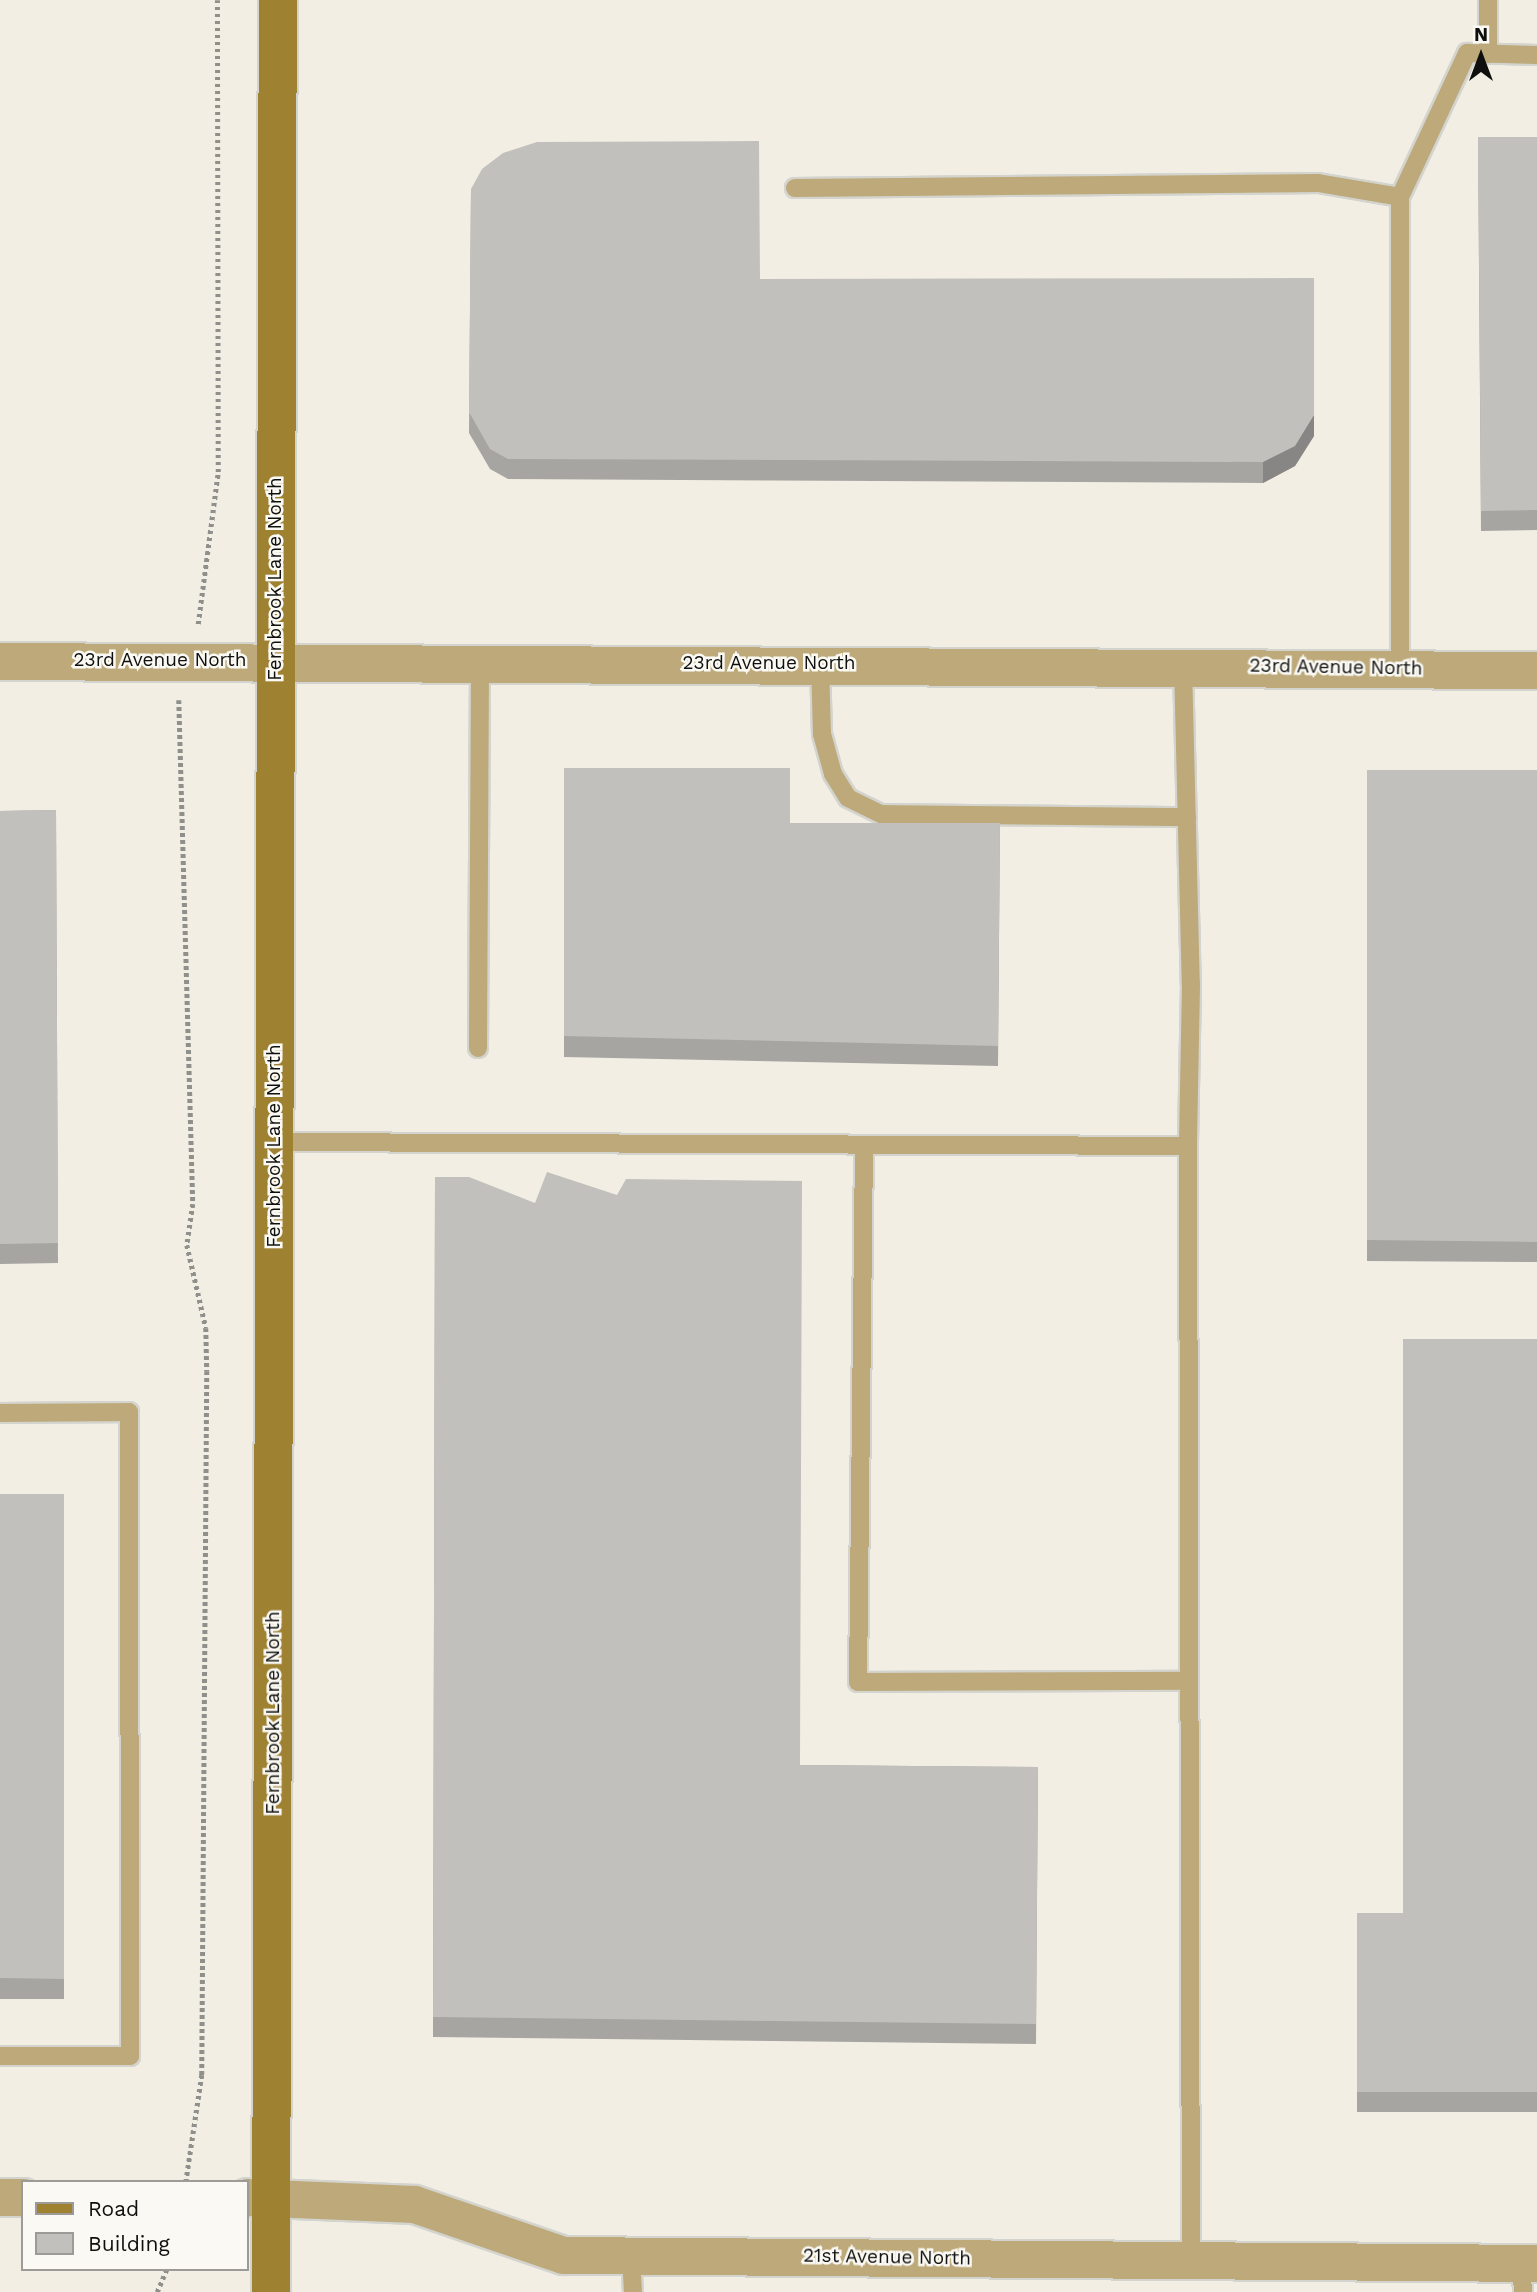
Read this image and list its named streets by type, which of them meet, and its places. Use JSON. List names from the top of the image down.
{
  "streets": {
    "street": ["Fernbrook Lane North", "23rd Avenue North", "21st Avenue North"]
  },
  "crossings": [
    ["Fernbrook Lane North", "23rd Avenue North"],
    ["Fernbrook Lane North", "21st Avenue North"]
  ],
  "legend": ["Road", "Building"],
  "north": "top"
}
